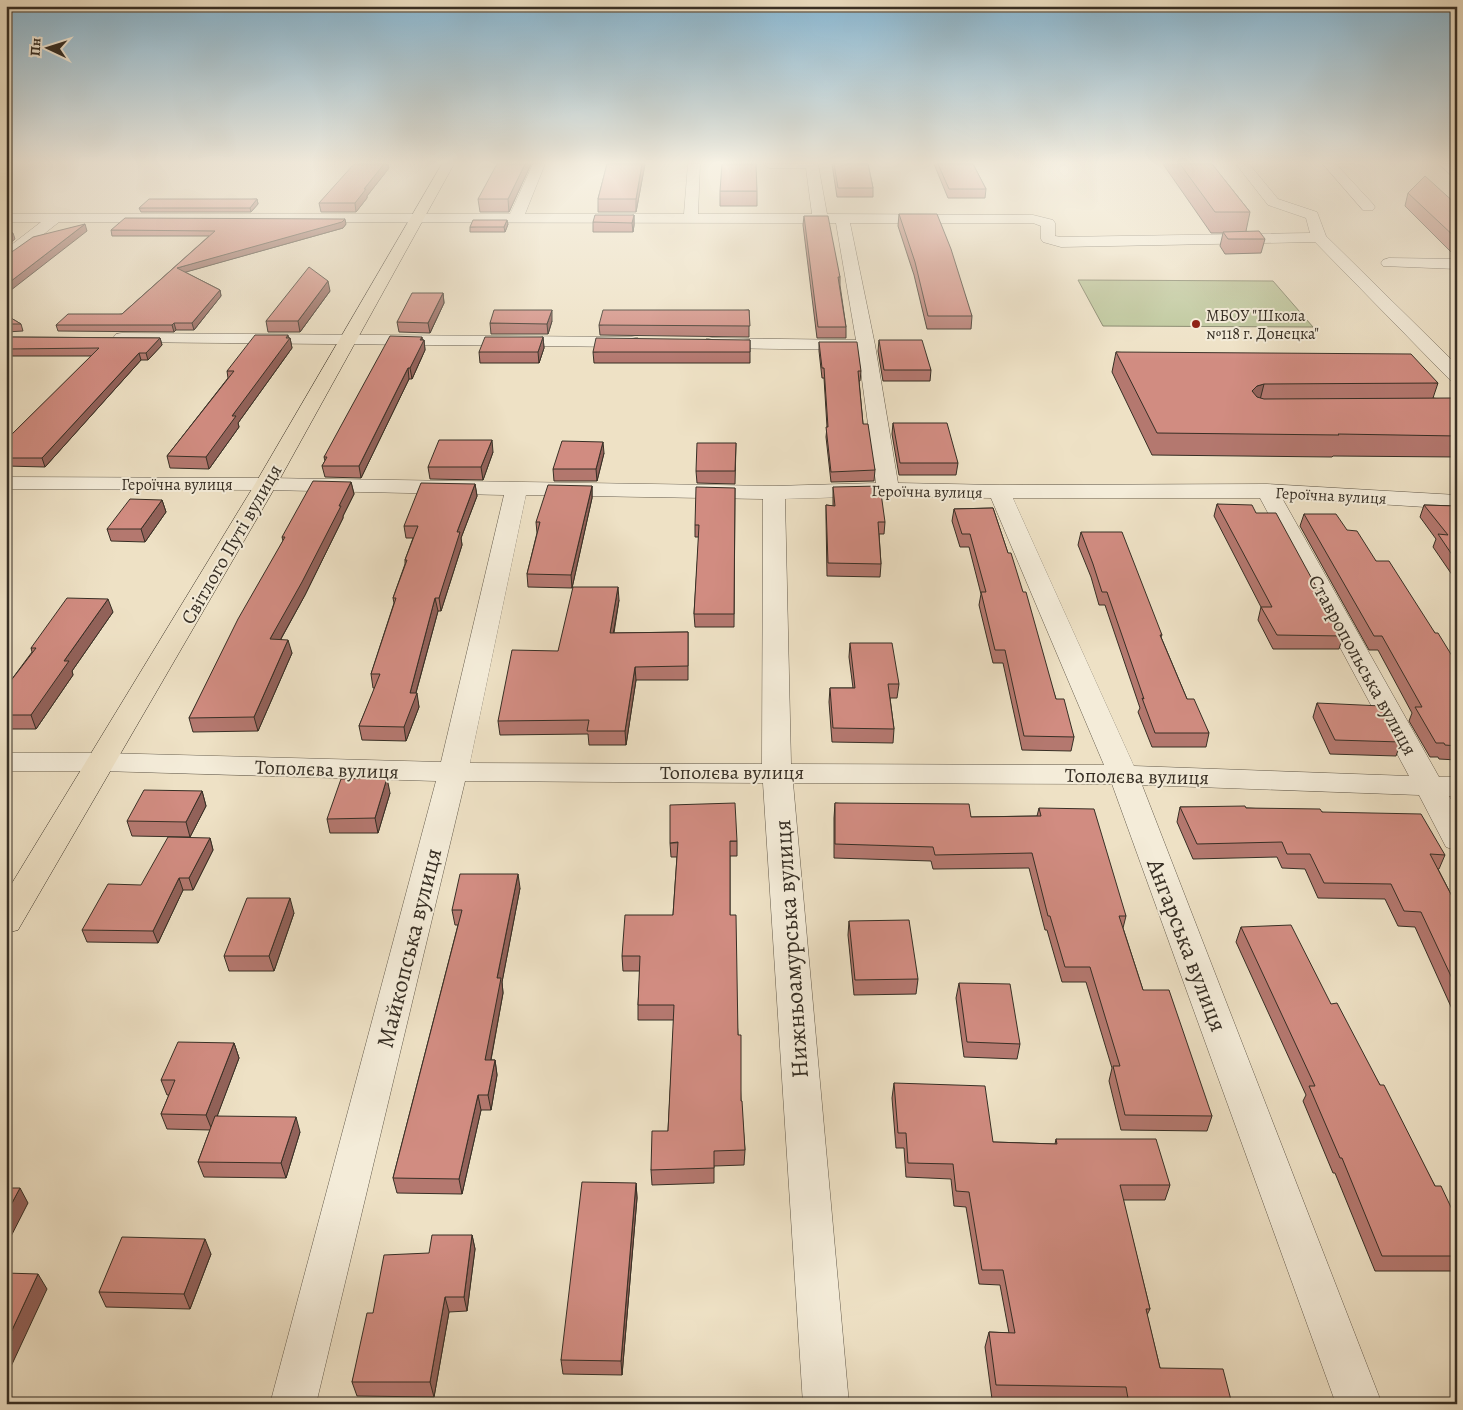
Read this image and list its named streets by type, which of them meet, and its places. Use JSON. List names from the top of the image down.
{
  "streets": {
    "main road": ["Світлого Путі вулиця"],
    "street": [
      "Героїчна вулиця",
      "Ставропольська вулиця",
      "Тополєва вулиця",
      "Ангарська вулиця",
      "Майкопська вулиця",
      "Нижньоамурська вулиця"
    ]
  },
  "crossings": [
    ["Героїчна вулиця", "Світлого Путі вулиця"],
    ["Героїчна вулиця", "Ставропольська вулиця"],
    ["Героїчна вулиця", "Ангарська вулиця"],
    ["Героїчна вулиця", "Майкопська вулиця"],
    ["Героїчна вулиця", "Нижньоамурська вулиця"],
    ["Світлого Путі вулиця", "Тополєва вулиця"],
    ["Ставропольська вулиця", "Тополєва вулиця"],
    ["Тополєва вулиця", "Ангарська вулиця"],
    ["Тополєва вулиця", "Майкопська вулиця"],
    ["Тополєва вулиця", "Нижньоамурська вулиця"]
  ],
  "places": ["МБОУ \"Школа №118 г. Донецка\""],
  "north": "left"
}
